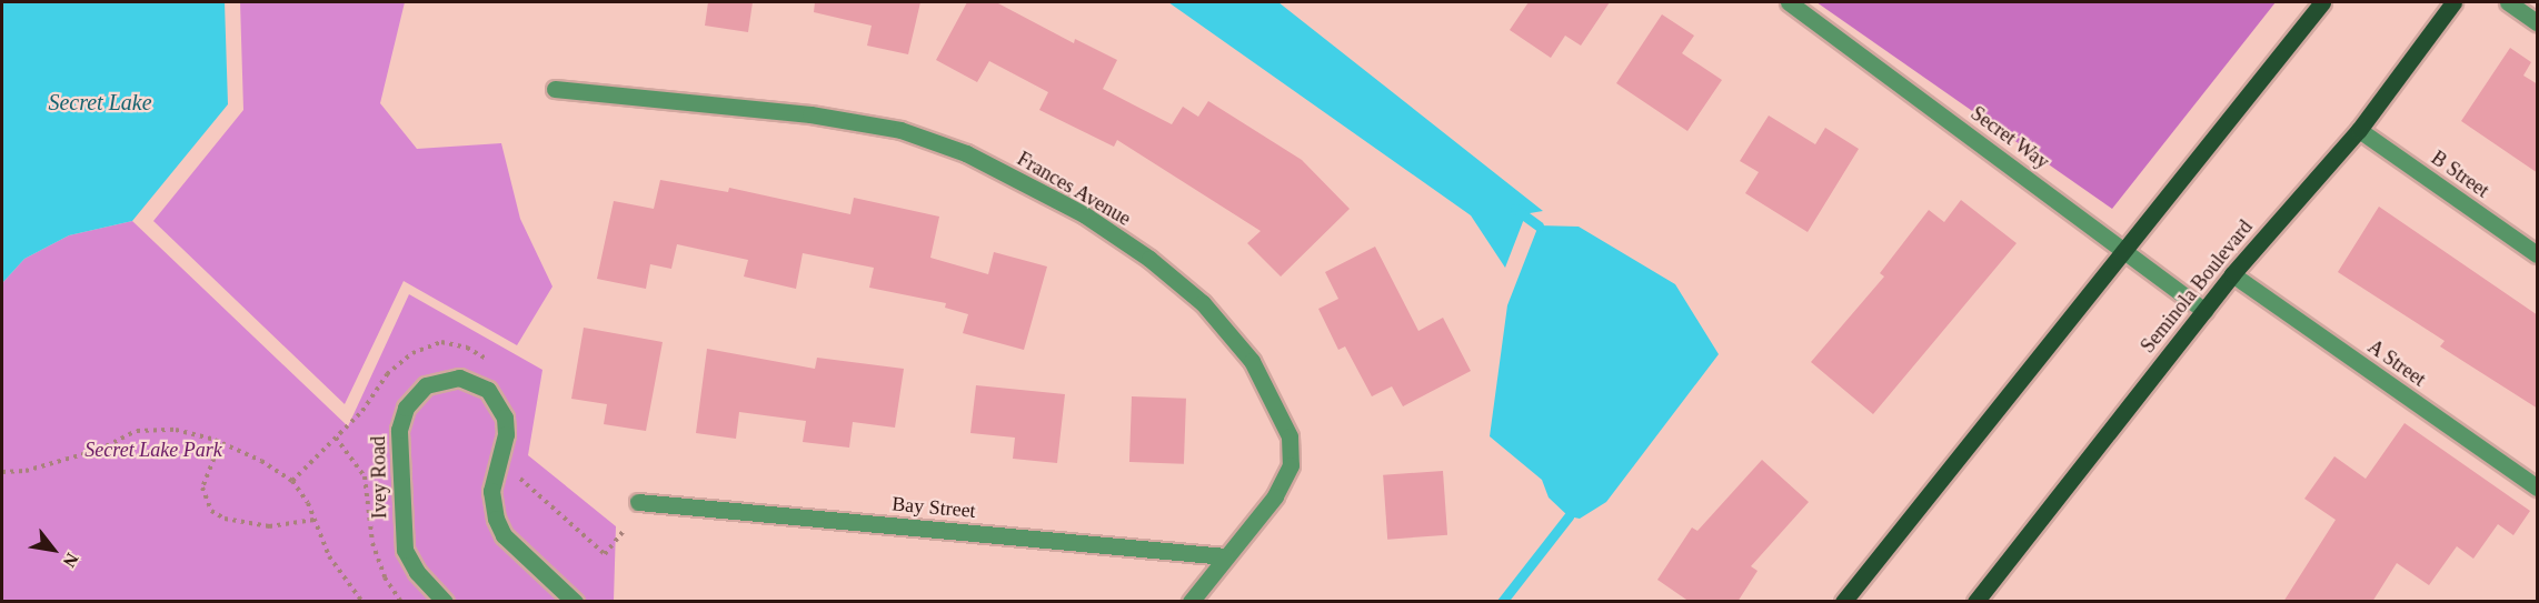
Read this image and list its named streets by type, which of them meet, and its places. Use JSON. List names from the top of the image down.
{
  "streets": {
    "main road": ["Seminola Boulevard"],
    "street": [
      "Secret Way",
      "B Street",
      "Frances Avenue",
      "A Street",
      "Ivey Road",
      "Bay Street"
    ]
  },
  "crossings": [
    ["Secret Way", "Seminola Boulevard"],
    ["B Street", "Seminola Boulevard"],
    ["Frances Avenue", "Bay Street"],
    ["Seminola Boulevard", "A Street"]
  ],
  "water": ["Secret Lake"],
  "parks": ["Secret Lake Park"],
  "north": "bottom right"
}
